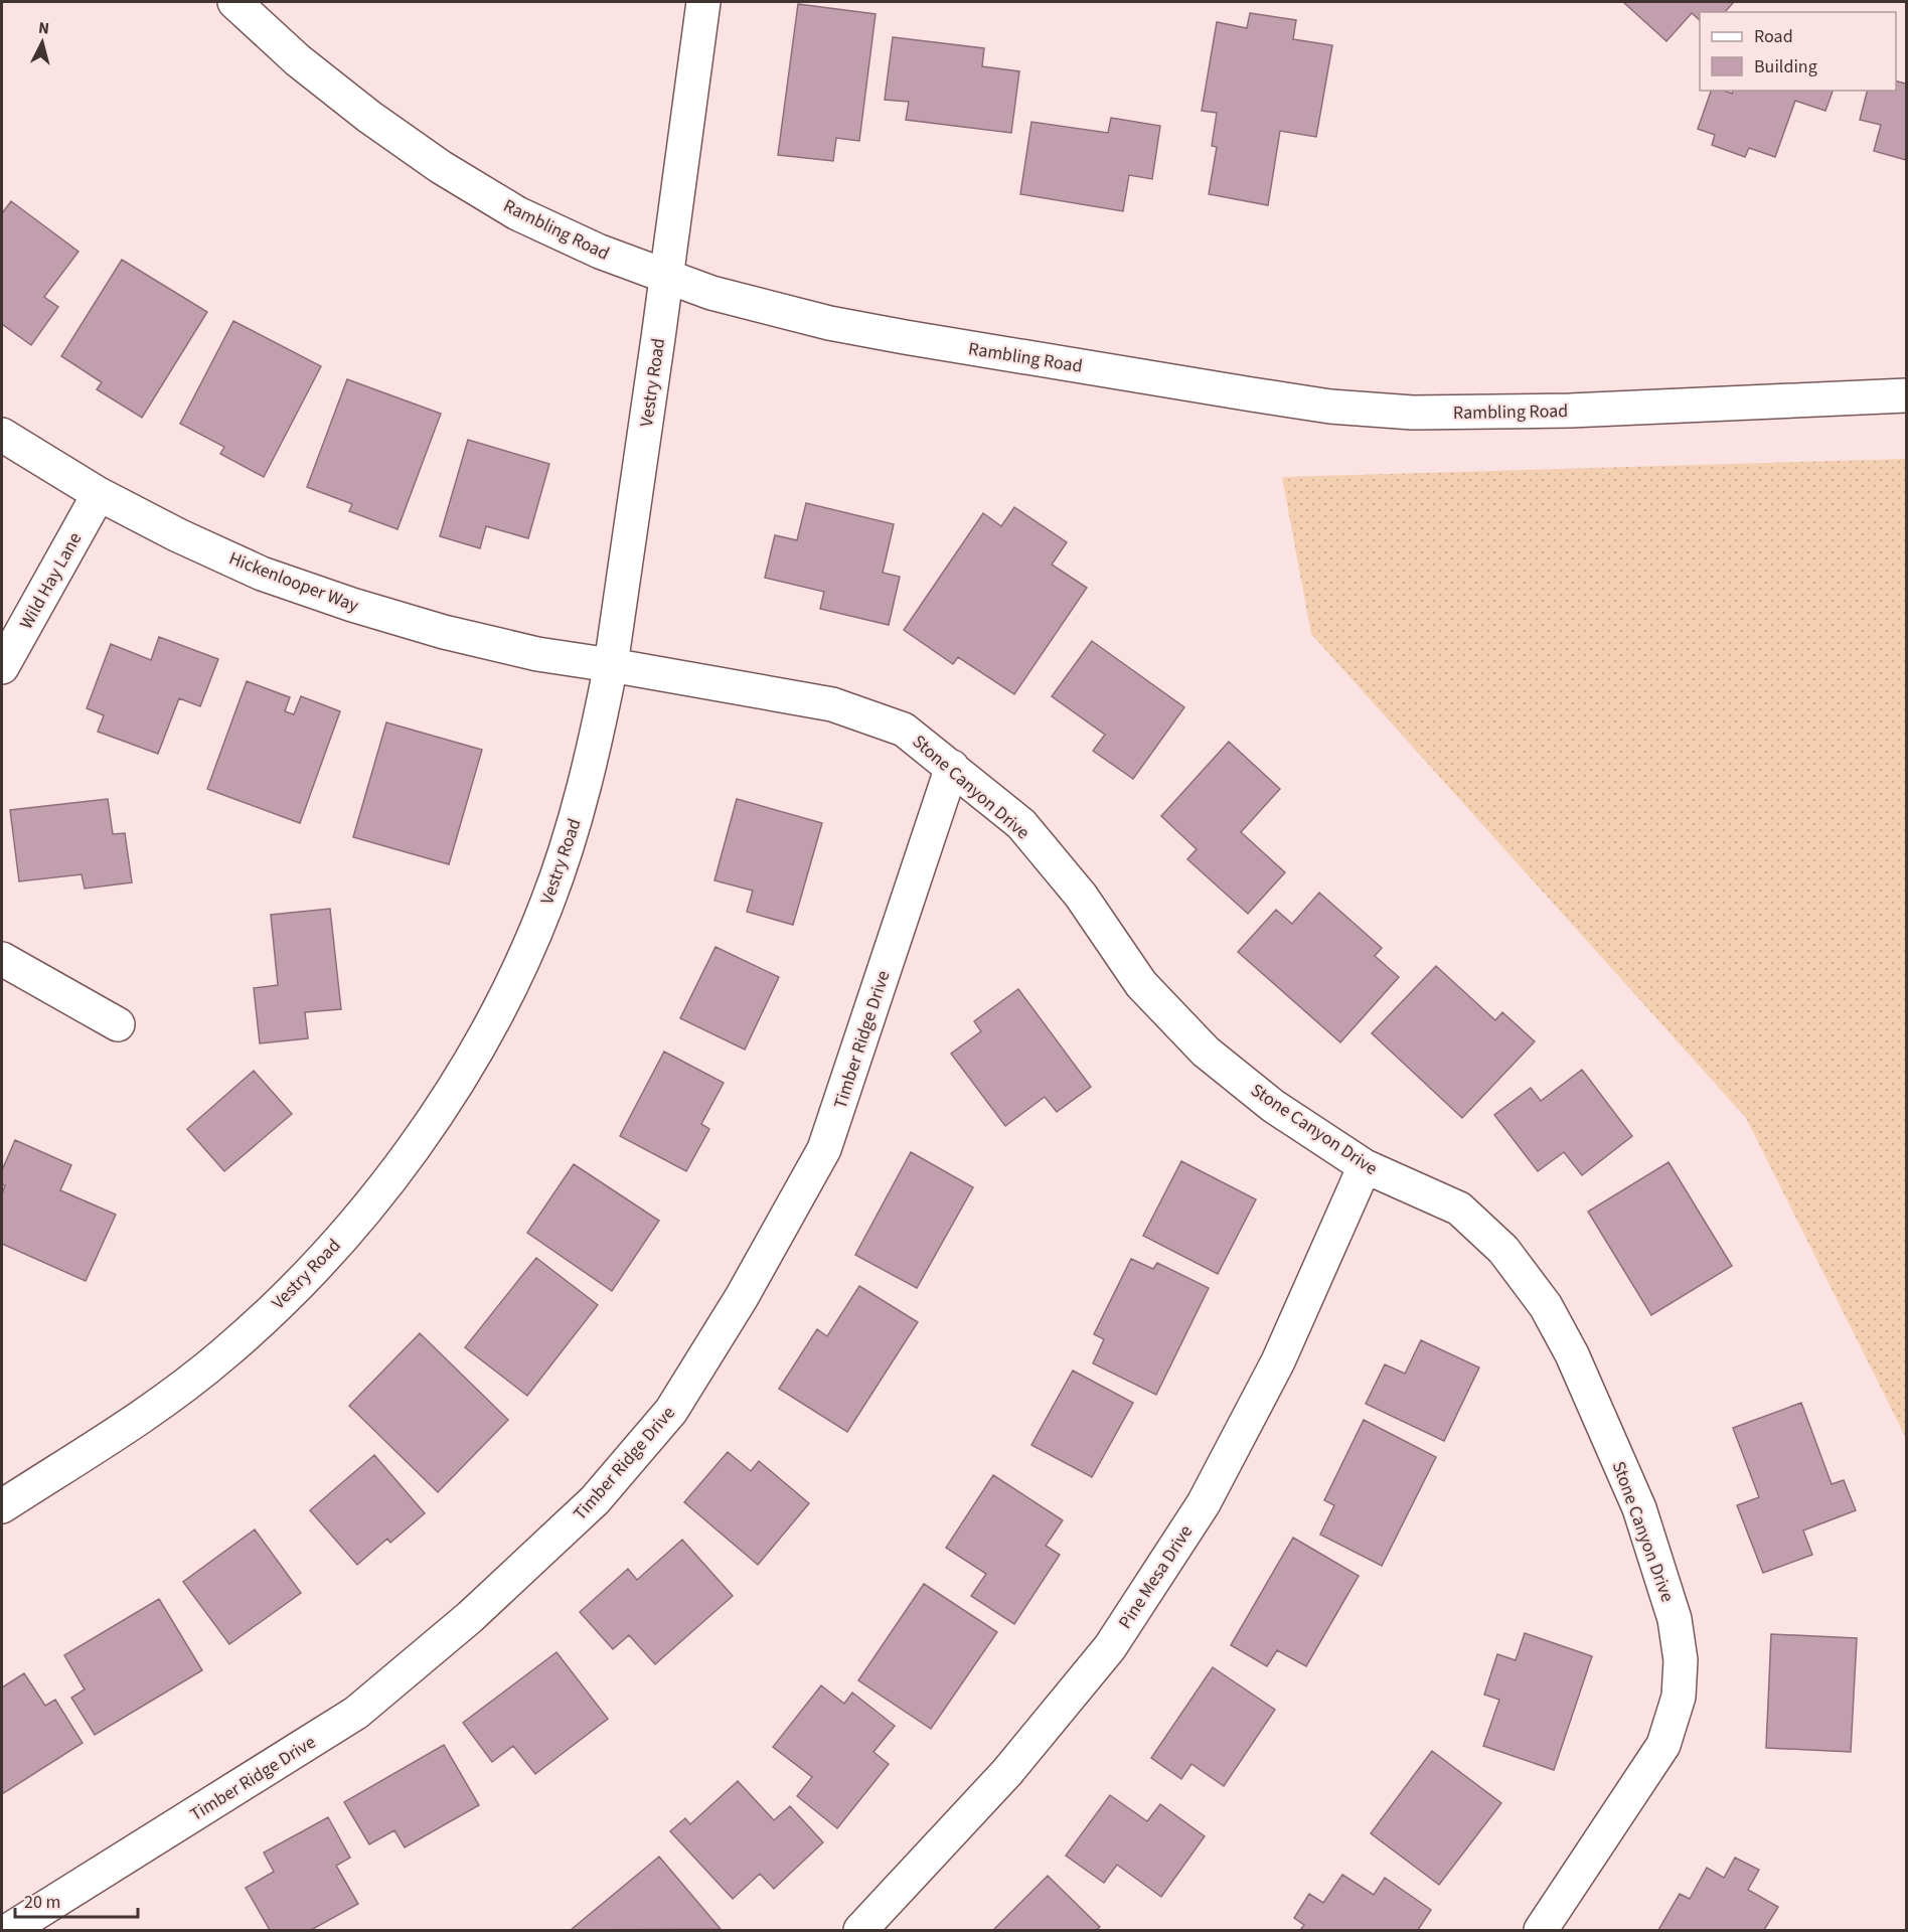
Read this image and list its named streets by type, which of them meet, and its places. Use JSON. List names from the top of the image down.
{
  "streets": {
    "street": [
      "Rambling Road",
      "Vestry Road",
      "Wild Hay Lane",
      "Hickenlooper Way",
      "Stone Canyon Drive",
      "Timber Ridge Drive",
      "Pine Mesa Drive"
    ]
  },
  "crossings": [
    ["Rambling Road", "Vestry Road"],
    ["Vestry Road", "Hickenlooper Way"],
    ["Vestry Road", "Stone Canyon Drive"],
    ["Wild Hay Lane", "Hickenlooper Way"],
    ["Hickenlooper Way", "Stone Canyon Drive"],
    ["Stone Canyon Drive", "Timber Ridge Drive"],
    ["Stone Canyon Drive", "Pine Mesa Drive"]
  ],
  "legend": ["Road", "Building"],
  "scale_bar": "20 m",
  "north": "top"
}
